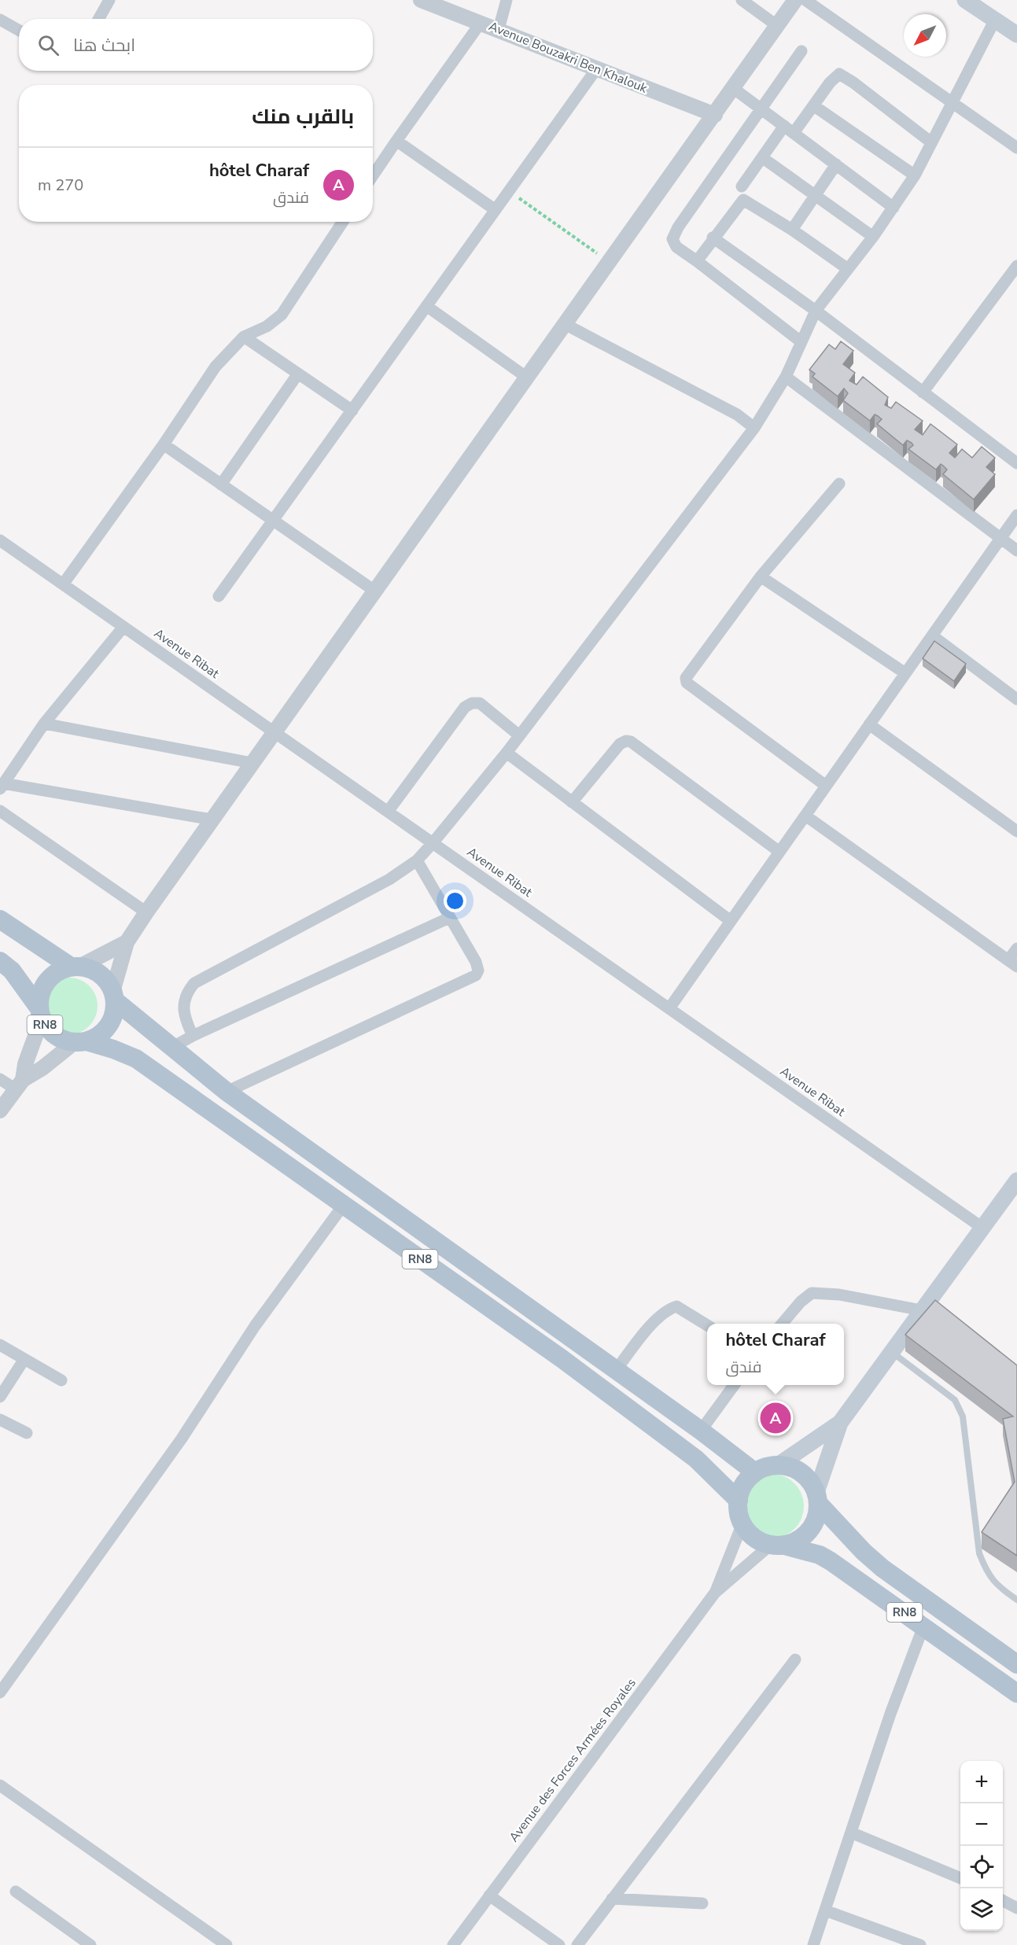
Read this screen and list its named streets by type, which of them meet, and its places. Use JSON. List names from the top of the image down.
{
  "streets": {
    "main road": ["RN8"],
    "street": ["Avenue Bouzakri Ben Khalouk", "Avenue Ribat", "Avenue des Forces Armées Royales"]
  },
  "crossings": [
    ["RN8", "Avenue des Forces Armées Royales"]
  ],
  "north": "bottom left",
  "page": {
    "search": "ابحث هنا",
    "heading": "بالقرب منك",
    "list": [
      {
        "mark": "A",
        "name": "hôtel Charaf",
        "note": "فندق",
        "value": "270 m"
      }
    ],
    "popup": ["hôtel Charaf", "فندق"],
    "pins": "A",
    "map_buttons": ["+", "−"]
  }
}
